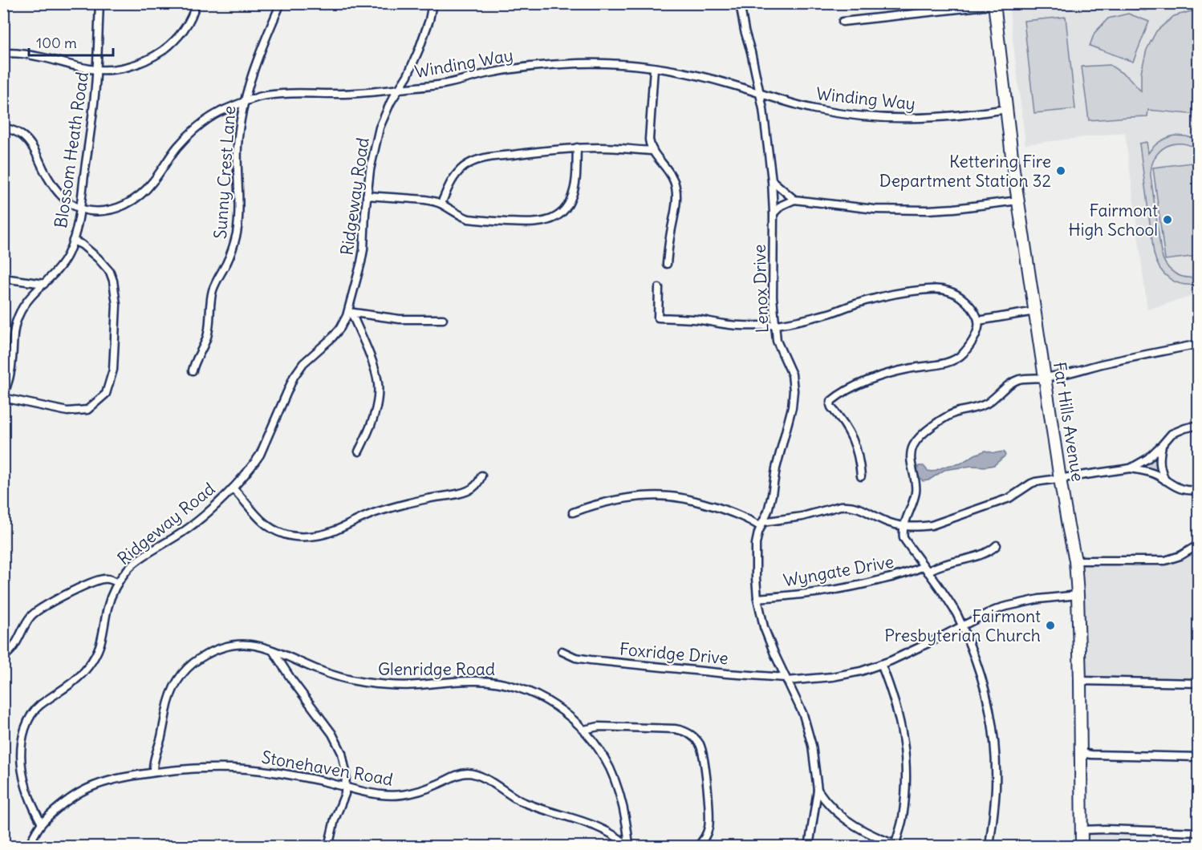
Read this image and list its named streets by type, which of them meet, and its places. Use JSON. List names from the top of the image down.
{
  "streets": {
    "main road": ["Far Hills Avenue"],
    "street": [
      "Winding Way",
      "Blossom Heath Road",
      "Sunny Crest Lane",
      "Ridgeway Road",
      "Lenox Drive",
      "Wyngate Drive",
      "Foxridge Drive",
      "Glenridge Road",
      "Stonehaven Road"
    ]
  },
  "crossings": [
    ["Winding Way", "Blossom Heath Road"],
    ["Winding Way", "Sunny Crest Lane"],
    ["Winding Way", "Ridgeway Road"],
    ["Winding Way", "Lenox Drive"],
    ["Winding Way", "Far Hills Avenue"],
    ["Ridgeway Road", "Stonehaven Road"],
    ["Lenox Drive", "Wyngate Drive"],
    ["Lenox Drive", "Foxridge Drive"],
    ["Far Hills Avenue", "Foxridge Drive"],
    ["Glenridge Road", "Stonehaven Road"]
  ],
  "places": ["Kettering Fire Department Station 32", "Fairmont High School", "Fairmont Presbyterian Church"],
  "scale_bar": "100 m"
}
